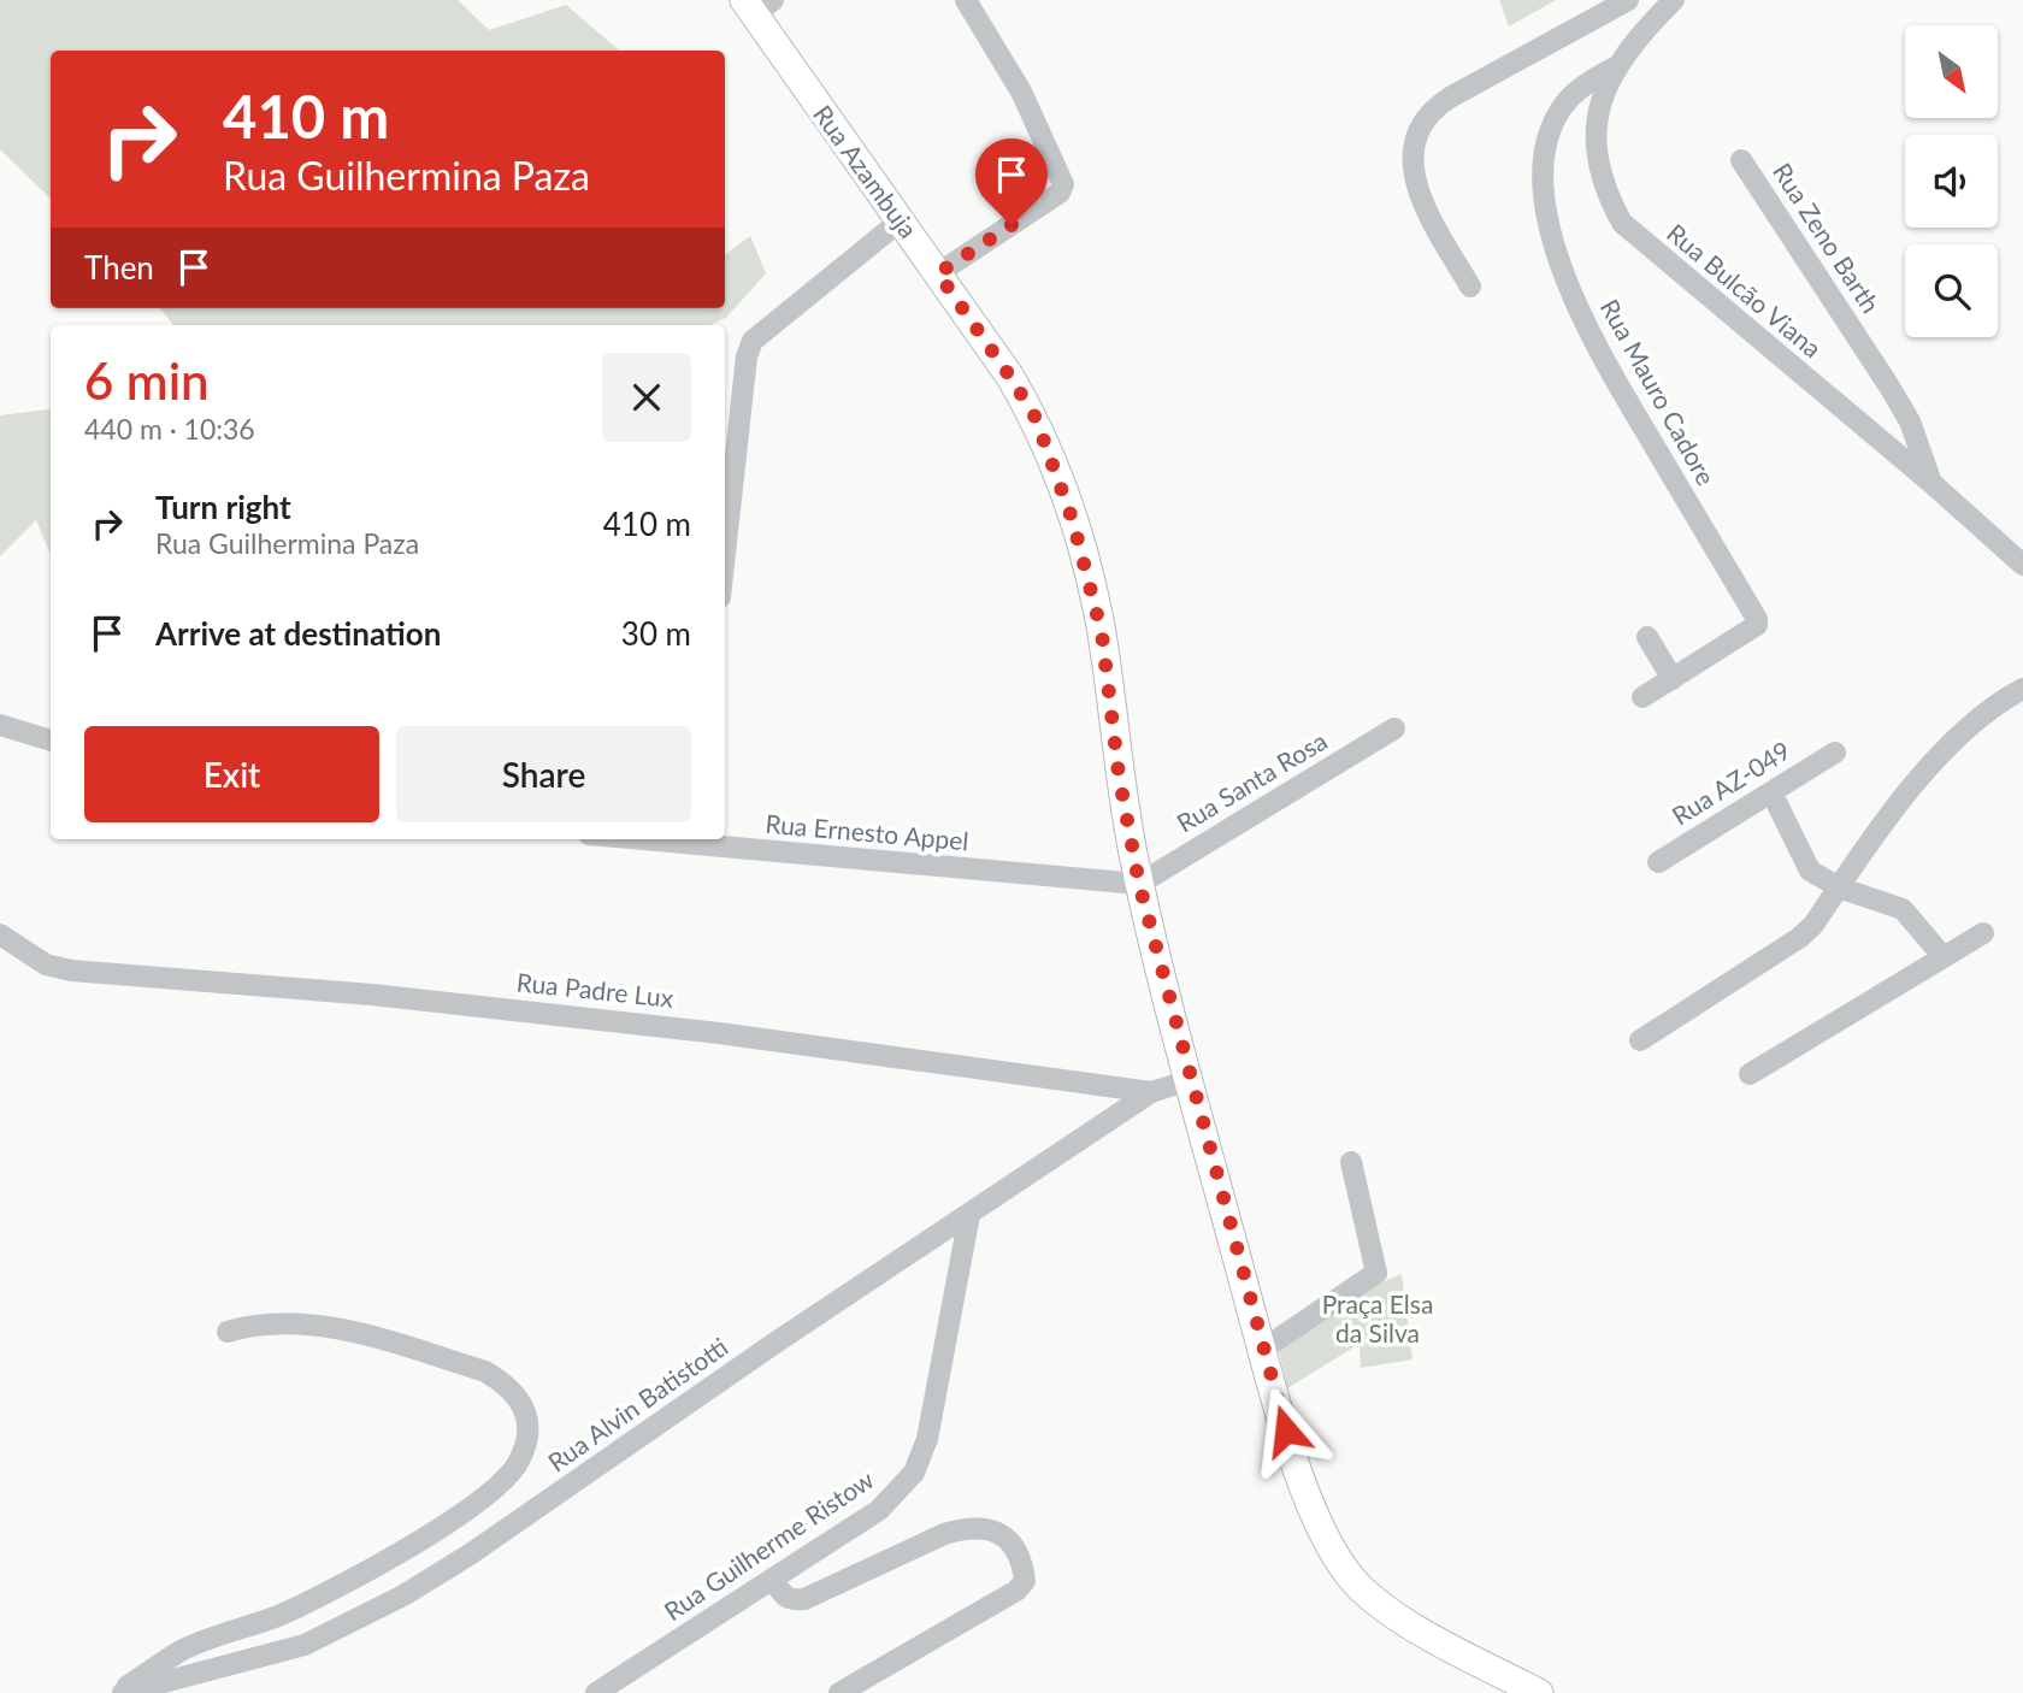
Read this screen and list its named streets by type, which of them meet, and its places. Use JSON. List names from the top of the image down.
{
  "streets": {
    "main road": ["Rua Azambuja"],
    "street": [
      "Rua Zeno Barth",
      "Rua Bulcão Viana",
      "Rua Mauro Cadore",
      "Rua Santa Rosa",
      "Rua AZ-049",
      "Rua Ernesto Appel",
      "Rua Padre Lux",
      "Rua Alvin Batistotti",
      "Rua Guilherme Ristow"
    ]
  },
  "crossings": [
    ["Rua Azambuja", "Rua Santa Rosa"],
    ["Rua Azambuja", "Rua Ernesto Appel"],
    ["Rua Azambuja", "Rua Padre Lux"],
    ["Rua Zeno Barth", "Rua Bulcão Viana"],
    ["Rua Bulcão Viana", "Rua Mauro Cadore"],
    ["Rua Santa Rosa", "Rua Ernesto Appel"],
    ["Rua Padre Lux", "Rua Alvin Batistotti"],
    ["Rua Alvin Batistotti", "Rua Guilherme Ristow"]
  ],
  "parks": ["Praça Elsa da Silva"],
  "north": "bottom right",
  "page": {
    "turn": ["410 m", "Rua Guilhermina Paza"],
    "then": "Then",
    "heading": ["6 min", "440 m · 10:36"],
    "list": [
      {
        "name": "Turn right",
        "note": "Rua Guilhermina Paza",
        "value": "410 m"
      },
      {
        "name": "Arrive at destination",
        "value": "30 m"
      }
    ],
    "buttons": ["Exit", "Share"]
  }
}
